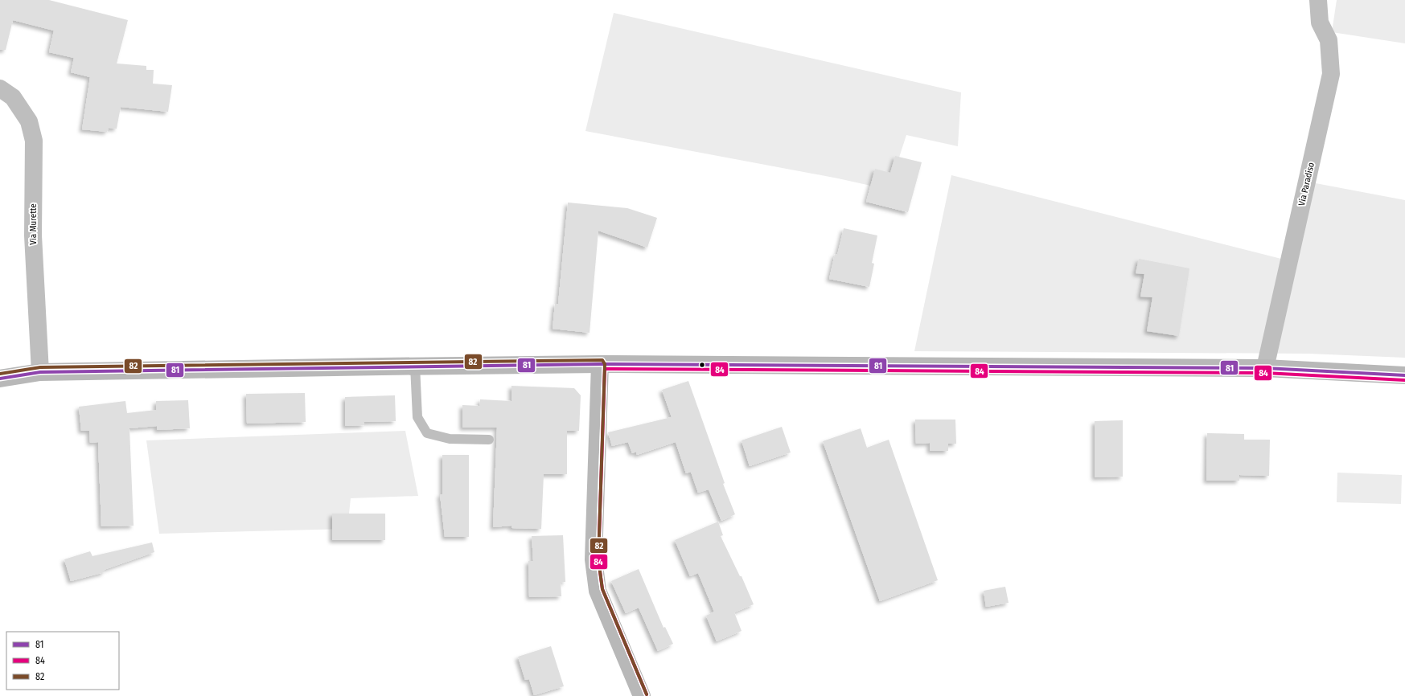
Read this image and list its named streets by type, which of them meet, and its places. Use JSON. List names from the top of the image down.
{
  "streets": {
    "street": ["Via Paradiso", "Via Murette"]
  },
  "lines": ["transit line 82", "transit line 81", "transit line 84"],
  "legend": ["81", "84", "82"]
}
